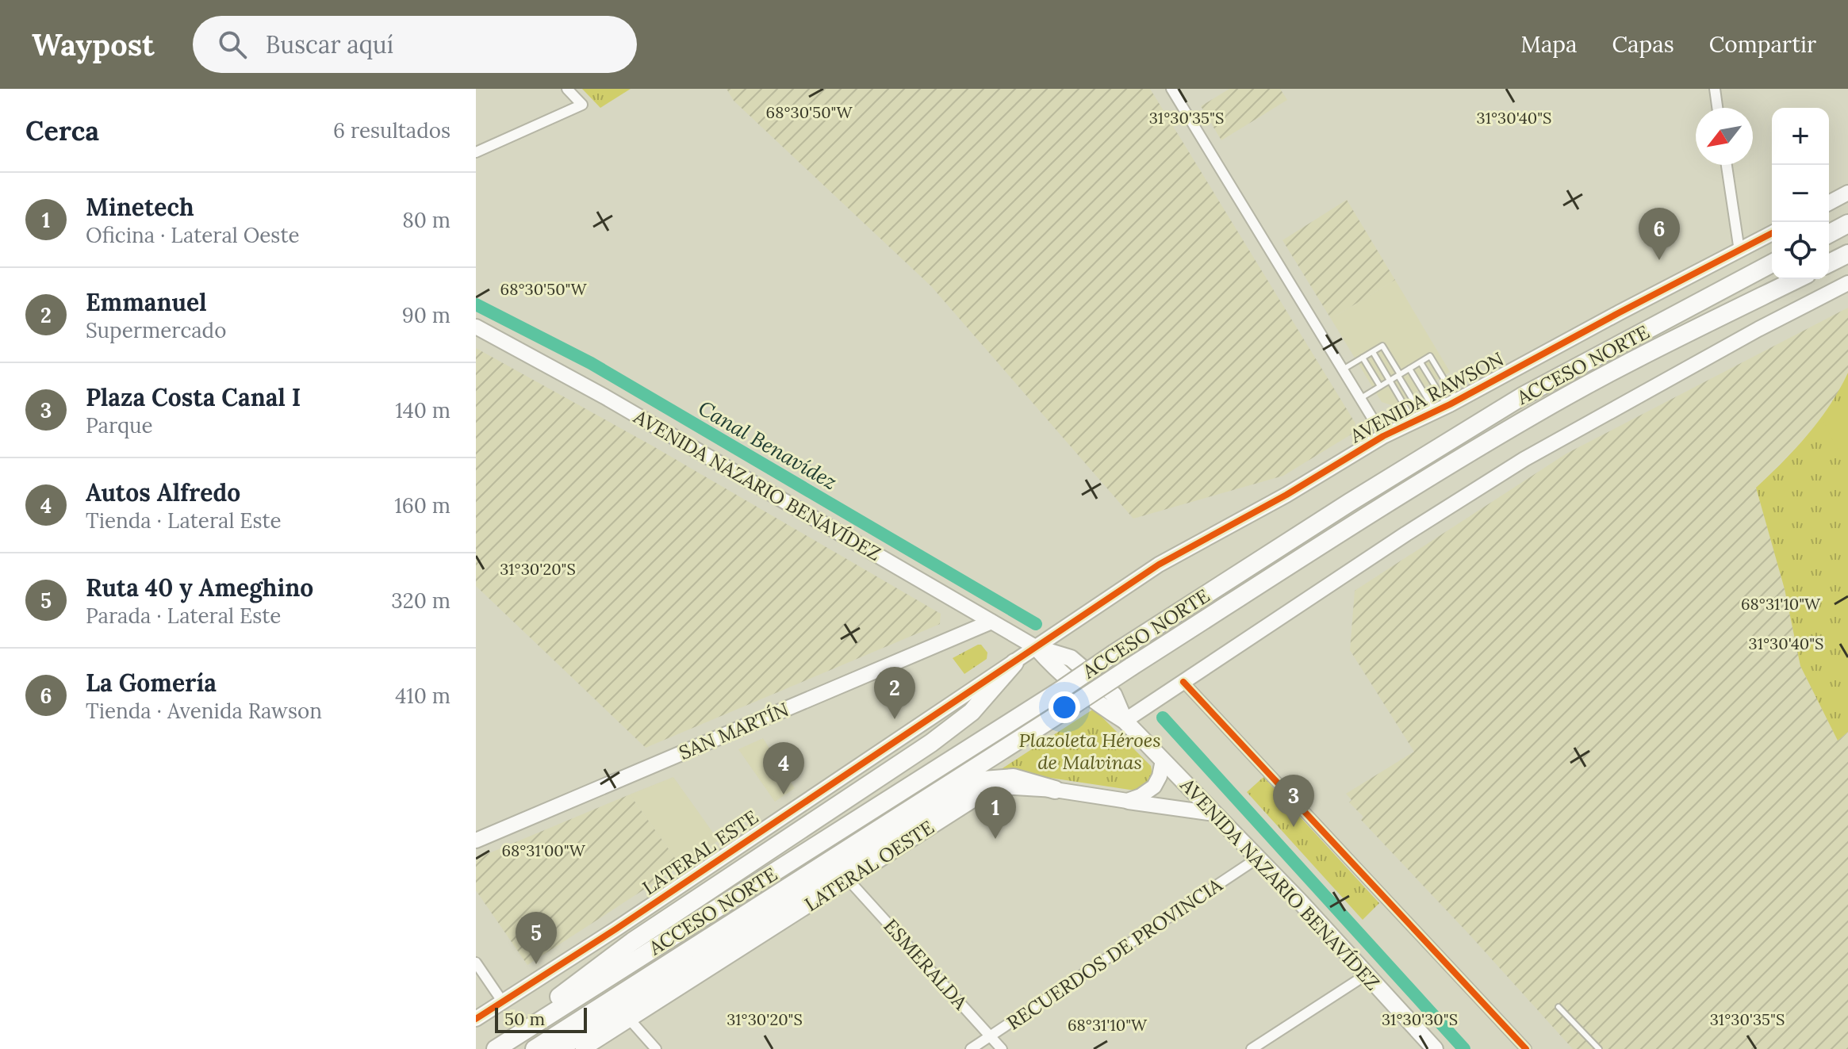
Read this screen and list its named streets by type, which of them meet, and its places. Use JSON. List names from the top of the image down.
{
  "streets": {
    "highway": ["ACCESO NORTE"],
    "main road": ["AVENIDA NAZARIO BENAVÍDEZ"],
    "street": [
      "AVENIDA RAWSON",
      "SAN MARTÍN",
      "LATERAL ESTE",
      "LATERAL OESTE",
      "RECUERDOS DE PROVINCIA",
      "ESMERALDA"
    ]
  },
  "crossings": [
    ["AVENIDA RAWSON", "AVENIDA NAZARIO BENAVÍDEZ"],
    ["AVENIDA RAWSON", "LATERAL ESTE"],
    ["AVENIDA NAZARIO BENAVÍDEZ", "SAN MARTÍN"],
    ["AVENIDA NAZARIO BENAVÍDEZ", "LATERAL ESTE"],
    ["AVENIDA NAZARIO BENAVÍDEZ", "LATERAL OESTE"],
    ["AVENIDA NAZARIO BENAVÍDEZ", "RECUERDOS DE PROVINCIA"],
    ["LATERAL OESTE", "ESMERALDA"],
    ["RECUERDOS DE PROVINCIA", "ESMERALDA"]
  ],
  "water": ["Canal Benavídez"],
  "parks": ["Plazoleta Héroes de Malvinas"],
  "scale_bar": "50 m",
  "north": "bottom left",
  "page": {
    "header": "Waypost",
    "search": "Buscar aquí",
    "nav": ["Mapa", "Capas", "Compartir"],
    "heading": ["Cerca", "6 resultados"],
    "map_buttons": ["+", "−"],
    "list": [
      {
        "mark": "1",
        "name": "Minetech",
        "note": "Oficina · Lateral Oeste",
        "value": "80 m"
      },
      {
        "mark": "2",
        "name": "Emmanuel",
        "note": "Supermercado",
        "value": "90 m"
      },
      {
        "mark": "3",
        "name": "Plaza Costa Canal I",
        "note": "Parque",
        "value": "140 m"
      },
      {
        "mark": "4",
        "name": "Autos Alfredo",
        "note": "Tienda · Lateral Este",
        "value": "160 m"
      },
      {
        "mark": "5",
        "name": "Ruta 40 y Ameghino",
        "note": "Parada · Lateral Este",
        "value": "320 m"
      },
      {
        "mark": "6",
        "name": "La Gomería",
        "note": "Tienda · Avenida Rawson",
        "value": "410 m"
      }
    ],
    "pins": [
      "6",
      "2",
      "4",
      "3",
      "1",
      "5"
    ],
    "scale": "50 m"
  },
  "coordinates": [
    "68°30'50\"W",
    "31°30'40\"S",
    "31°30'35\"S",
    "31°30'20\"S",
    "68°31'10\"W",
    "68°31'00\"W",
    "31°30'30\"S"
  ]
}
